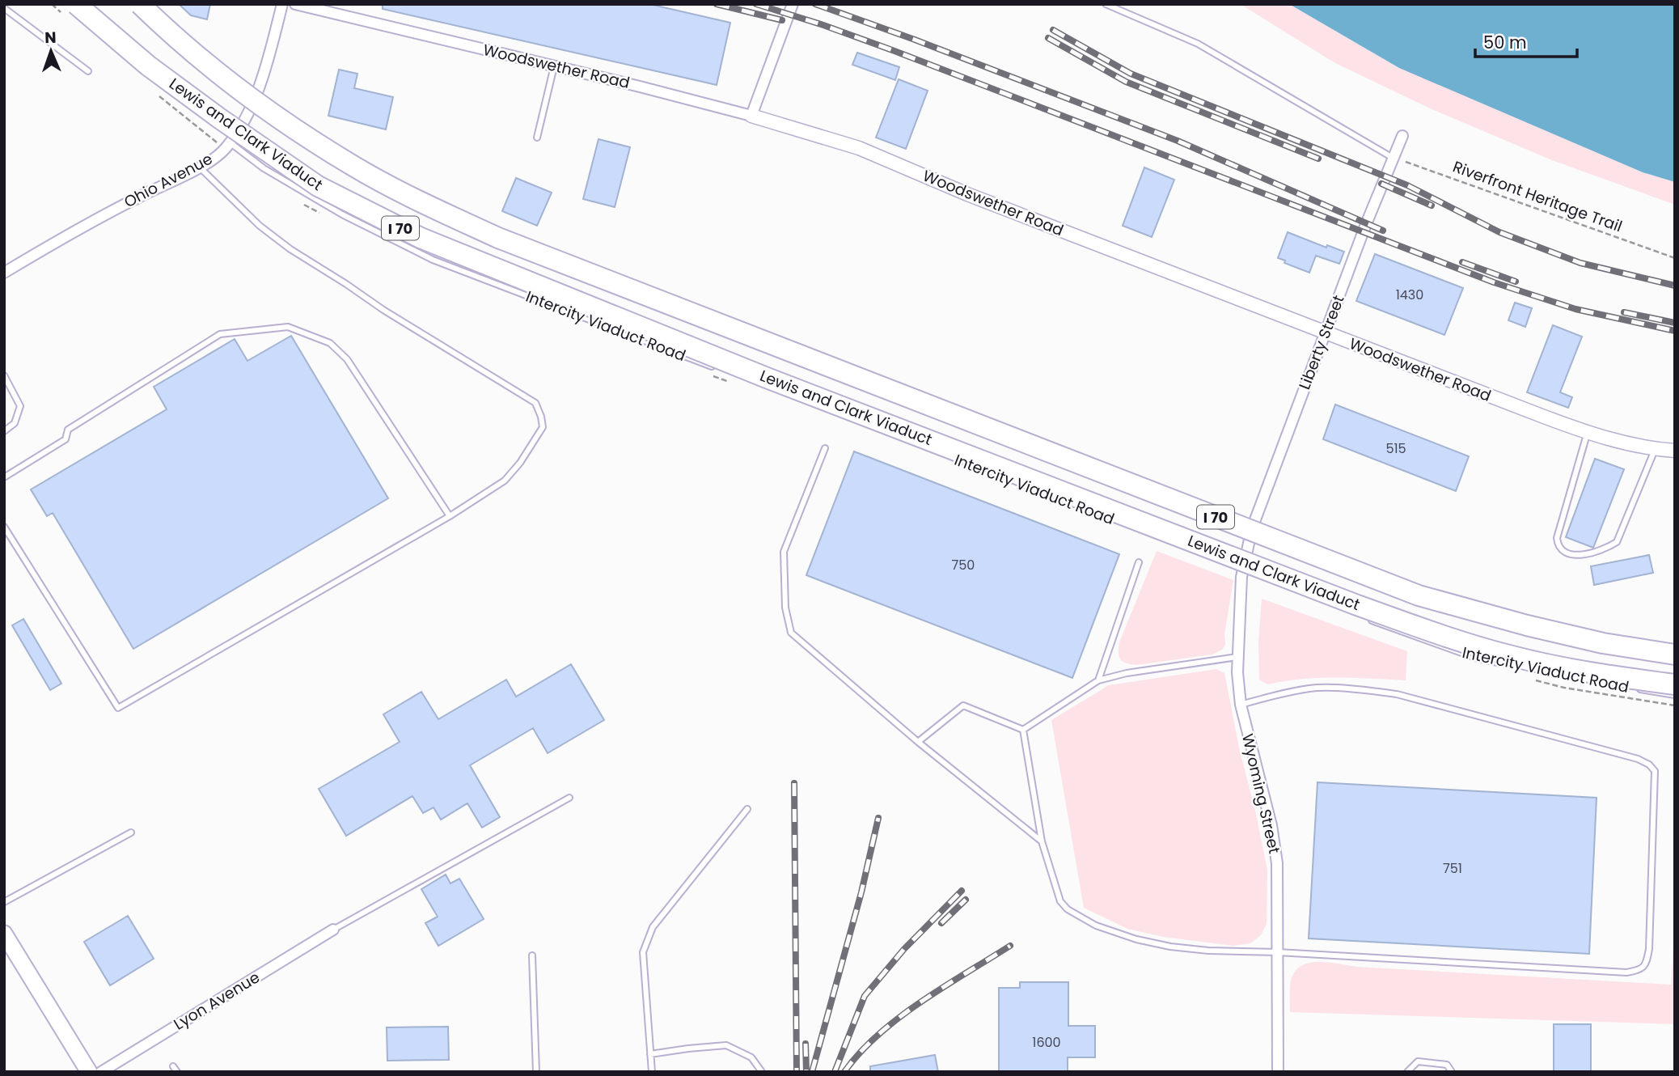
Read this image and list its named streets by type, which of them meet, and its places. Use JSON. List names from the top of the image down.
{
  "streets": {
    "highway": ["Lewis and Clark Viaduct", "I 70"],
    "street": [
      "Woodswether Road",
      "Ohio Avenue",
      "Liberty Street",
      "Wyoming Street",
      "Lyon Avenue"
    ],
    "lane": ["Intercity Viaduct Road"],
    "path": ["Riverfront Heritage Trail"]
  },
  "crossings": [
    ["Woodswether Road", "Liberty Street"],
    ["Ohio Avenue", "Intercity Viaduct Road"],
    ["Riverfront Heritage Trail", "Liberty Street"],
    ["Liberty Street", "Wyoming Street"]
  ],
  "house_numbers": [
    "1430",
    "515",
    "750",
    "751",
    "1600"
  ],
  "scale_bar": "50 m",
  "north": "top"
}
